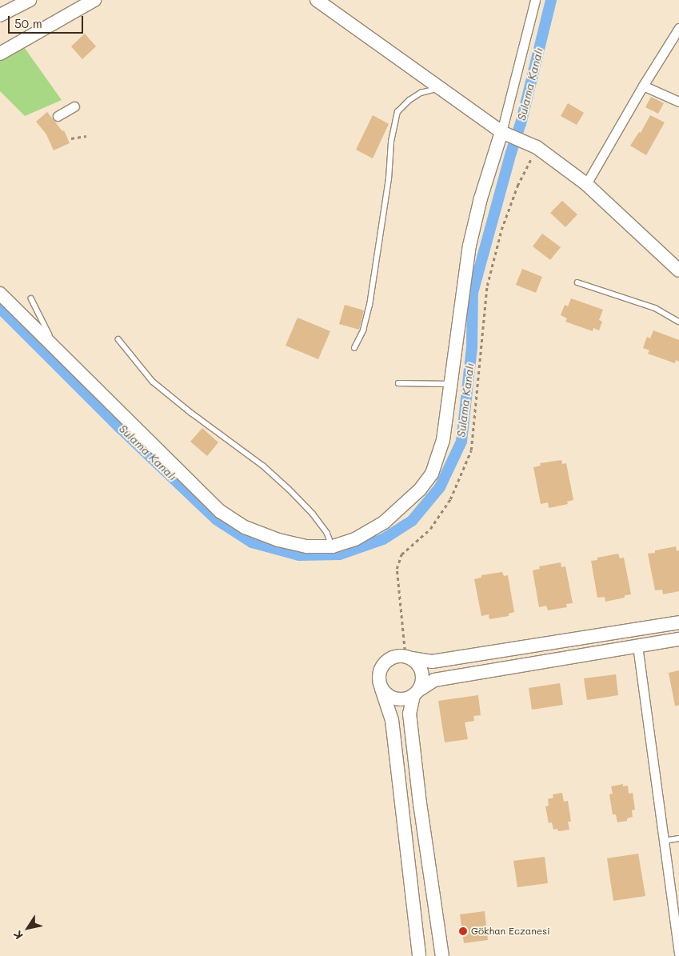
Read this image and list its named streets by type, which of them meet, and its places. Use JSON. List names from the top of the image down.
{
  "water": ["Sulama Kanalı"],
  "places": ["Gökhan Eczanesi"],
  "scale_bar": "50 m",
  "north": "bottom left"
}
